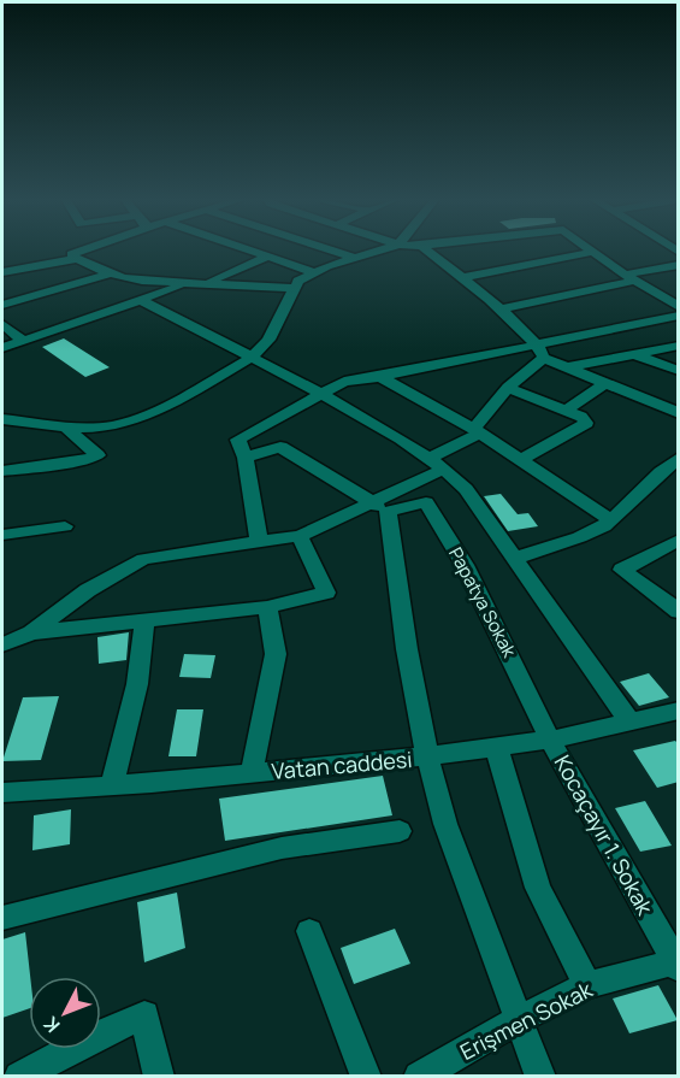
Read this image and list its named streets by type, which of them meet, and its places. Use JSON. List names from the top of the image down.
{
  "streets": {
    "street": [
      "Papatya Sokak",
      "Vatan caddesi",
      "Kocaçayır 1. Sokak",
      "Erişmen Sokak"
    ]
  },
  "crossings": [
    ["Papatya Sokak", "Vatan caddesi"],
    ["Papatya Sokak", "Kocaçayır 1. Sokak"],
    ["Vatan caddesi", "Kocaçayır 1. Sokak"],
    ["Kocaçayır 1. Sokak", "Erişmen Sokak"]
  ],
  "north": "bottom left"
}
